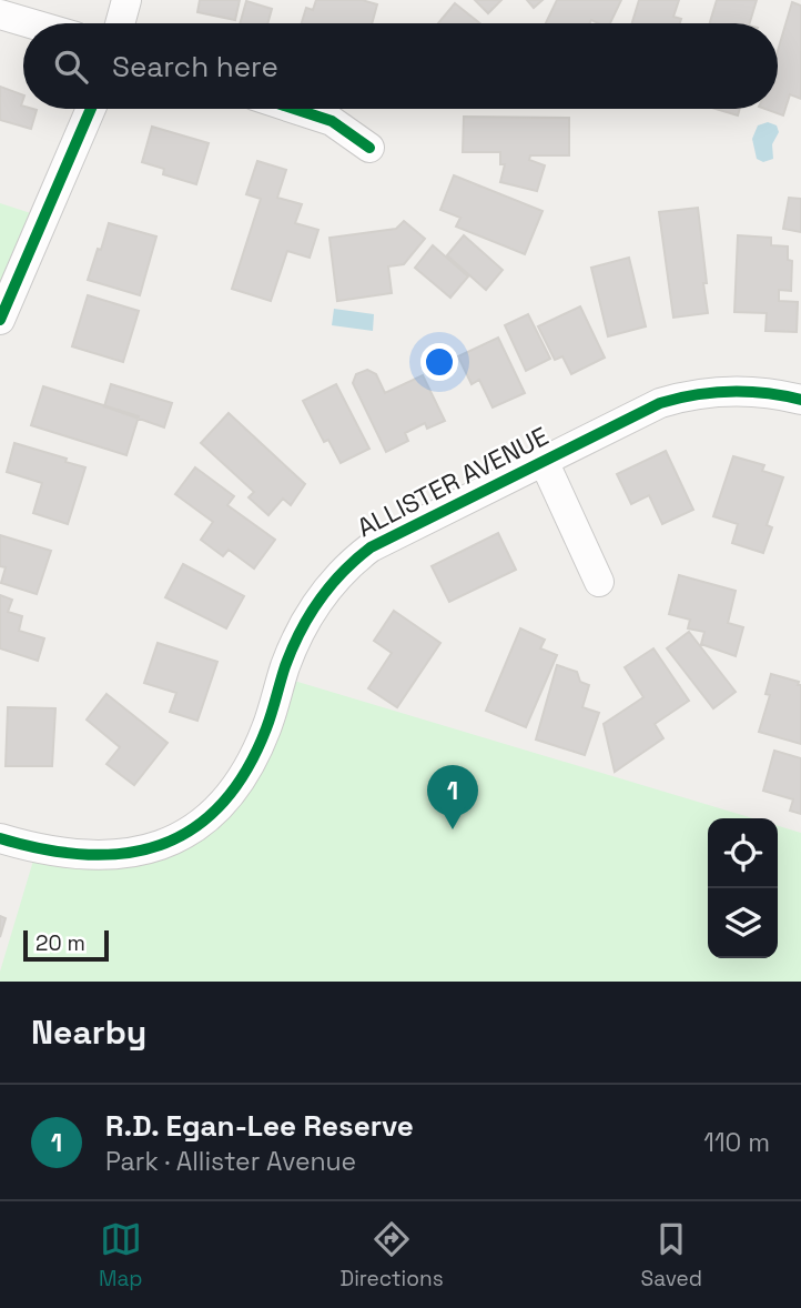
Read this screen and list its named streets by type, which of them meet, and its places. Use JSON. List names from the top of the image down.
{
  "streets": {
    "street": ["ALLISTER AVENUE"]
  },
  "scale_bar": "20 m",
  "page": {
    "search": "Search here",
    "pins": "1",
    "scale": "20 m",
    "heading": "Nearby",
    "list": [
      {
        "mark": "1",
        "name": "R.D. Egan-Lee Reserve",
        "note": "Park · Allister Avenue",
        "value": "110 m"
      }
    ],
    "nav": ["Map", "Directions", "Saved"]
  }
}
